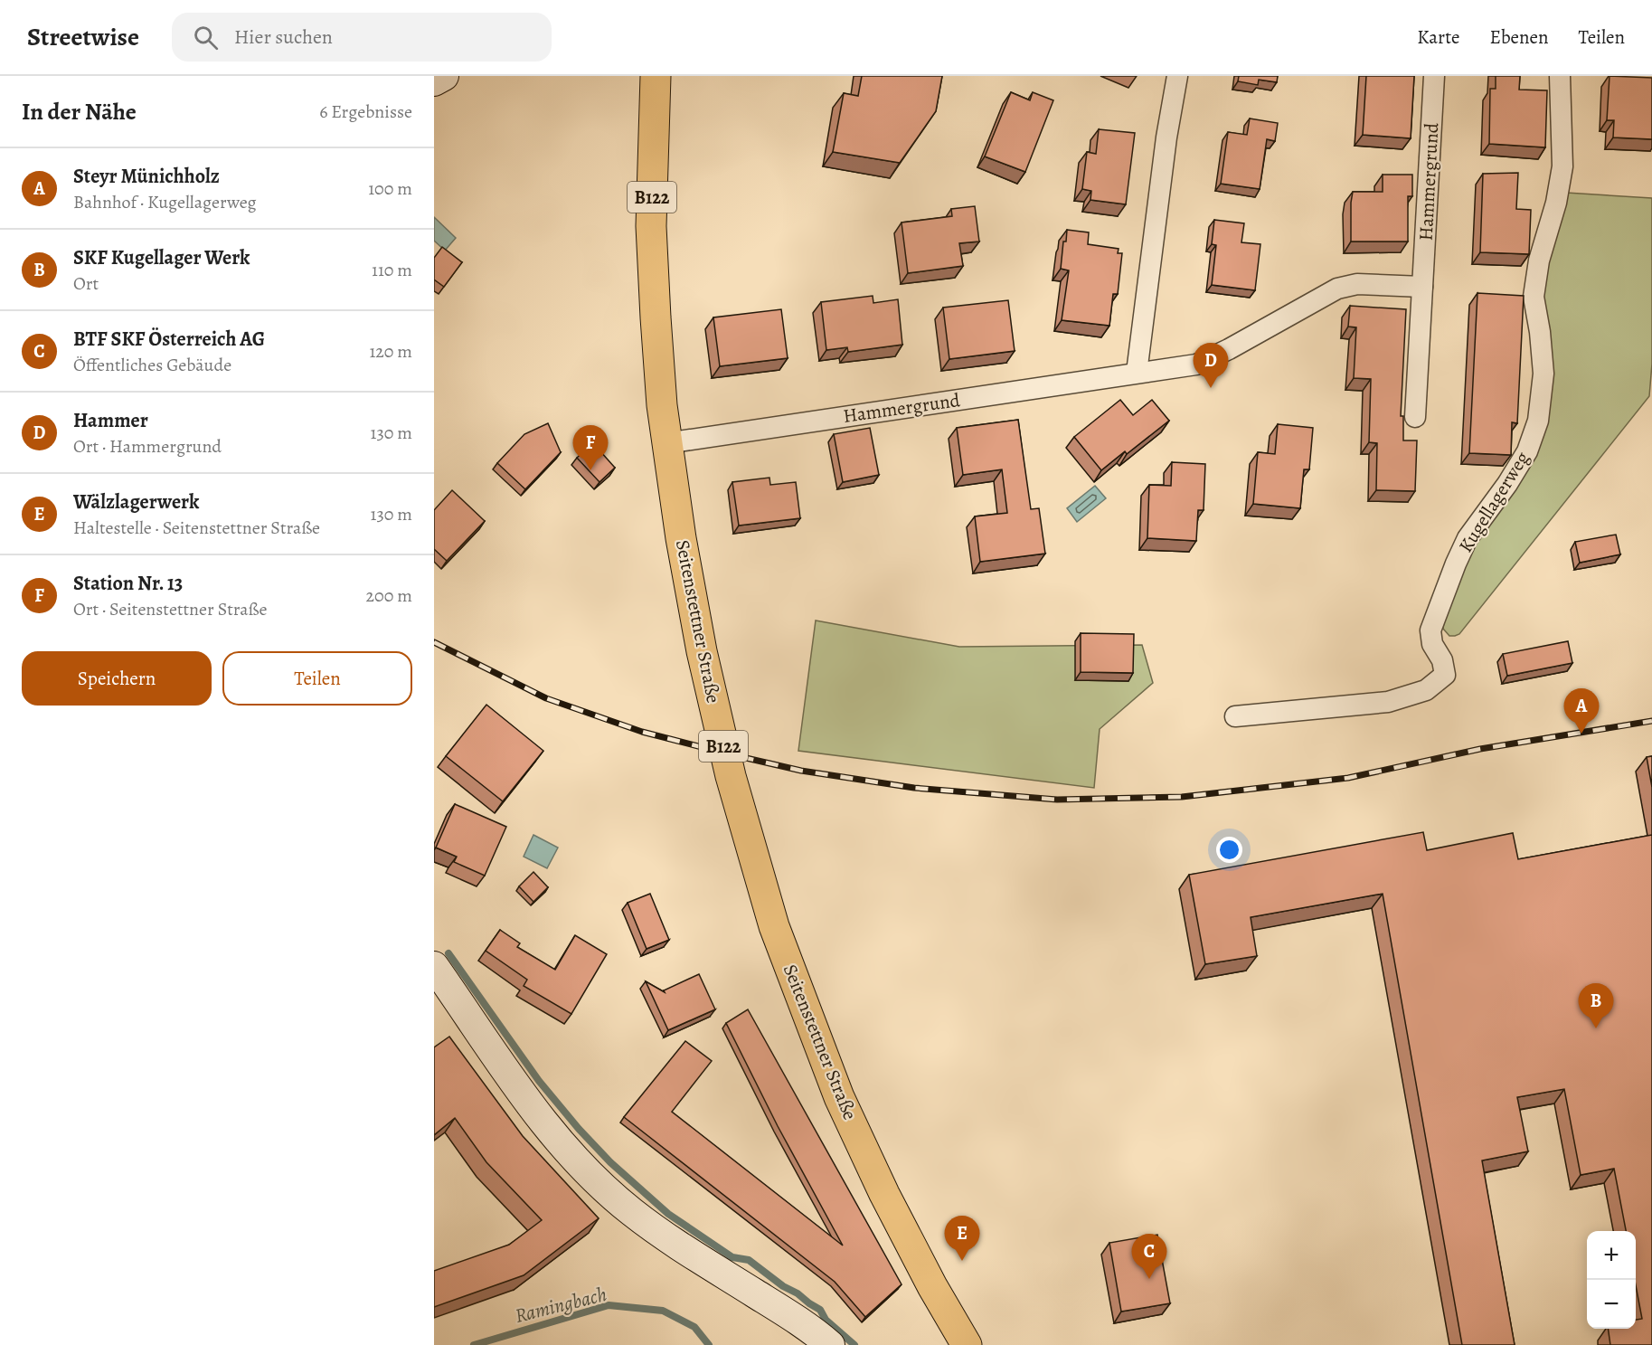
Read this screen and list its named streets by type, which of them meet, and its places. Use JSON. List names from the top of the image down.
{
  "streets": {
    "main road": ["B122", "Seitenstettner Straße"],
    "street": ["Hammergrund", "Kugellagerweg"]
  },
  "crossings": [
    ["Hammergrund", "Seitenstettner Straße"]
  ],
  "water": ["Ramingbach"],
  "page": {
    "header": "Streetwise",
    "search": "Hier suchen",
    "nav": ["Karte", "Ebenen", "Teilen"],
    "heading": ["In der Nähe", "6 Ergebnisse"],
    "list": [
      {
        "mark": "A",
        "name": "Steyr Münichholz",
        "note": "Bahnhof · Kugellagerweg",
        "value": "100 m"
      },
      {
        "mark": "B",
        "name": "SKF Kugellager Werk",
        "note": "Ort",
        "value": "110 m"
      },
      {
        "mark": "C",
        "name": "BTF SKF Österreich AG",
        "note": "Öffentliches Gebäude",
        "value": "120 m"
      },
      {
        "mark": "D",
        "name": "Hammer",
        "note": "Ort · Hammergrund",
        "value": "130 m"
      },
      {
        "mark": "E",
        "name": "Wälzlagerwerk",
        "note": "Haltestelle · Seitenstettner Straße",
        "value": "130 m"
      },
      {
        "mark": "F",
        "name": "Station Nr. 13",
        "note": "Ort · Seitenstettner Straße",
        "value": "200 m"
      }
    ],
    "pins": [
      "D",
      "F",
      "A",
      "B",
      "E",
      "C"
    ],
    "buttons": ["Speichern", "Teilen"],
    "map_buttons": ["+", "−"]
  }
}
